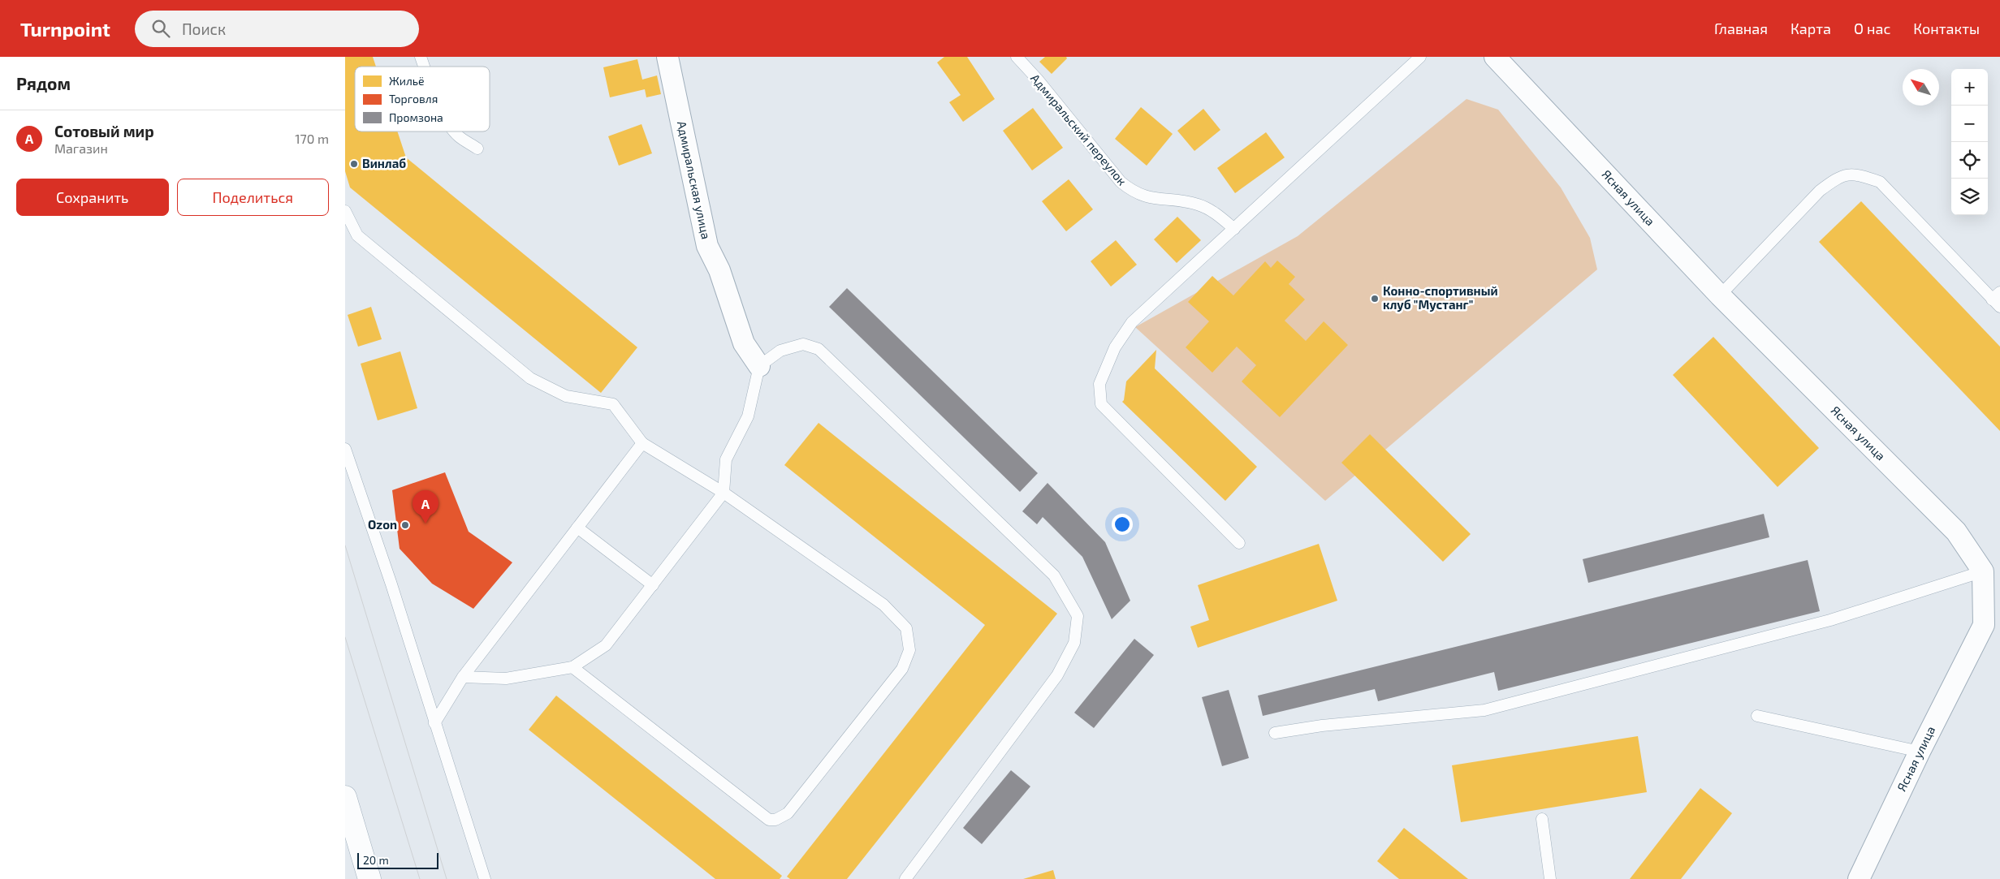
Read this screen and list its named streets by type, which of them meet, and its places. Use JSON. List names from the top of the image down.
{
  "streets": {
    "street": ["Адмиральская улица", "Ясная улица"],
    "lane": ["Адмиральский переулок"]
  },
  "places": ["Винлаб", "Конно-спортивный клуб \"Мустанг\"", "Ozon"],
  "legend": ["Жильё", "Торговля", "Промзона"],
  "scale_bar": "20 m",
  "north": "top left",
  "page": {
    "header": "Turnpoint",
    "search": "Поиск",
    "nav": [
      "Главная",
      "Карта",
      "О нас",
      "Контакты"
    ],
    "heading": "Рядом",
    "map_buttons": ["+", "−"],
    "list": [
      {
        "mark": "A",
        "name": "Сотовый мир",
        "note": "Магазин",
        "value": "170 m"
      }
    ],
    "buttons": ["Сохранить", "Поделиться"],
    "pins": "A",
    "scale": "20 m"
  }
}
